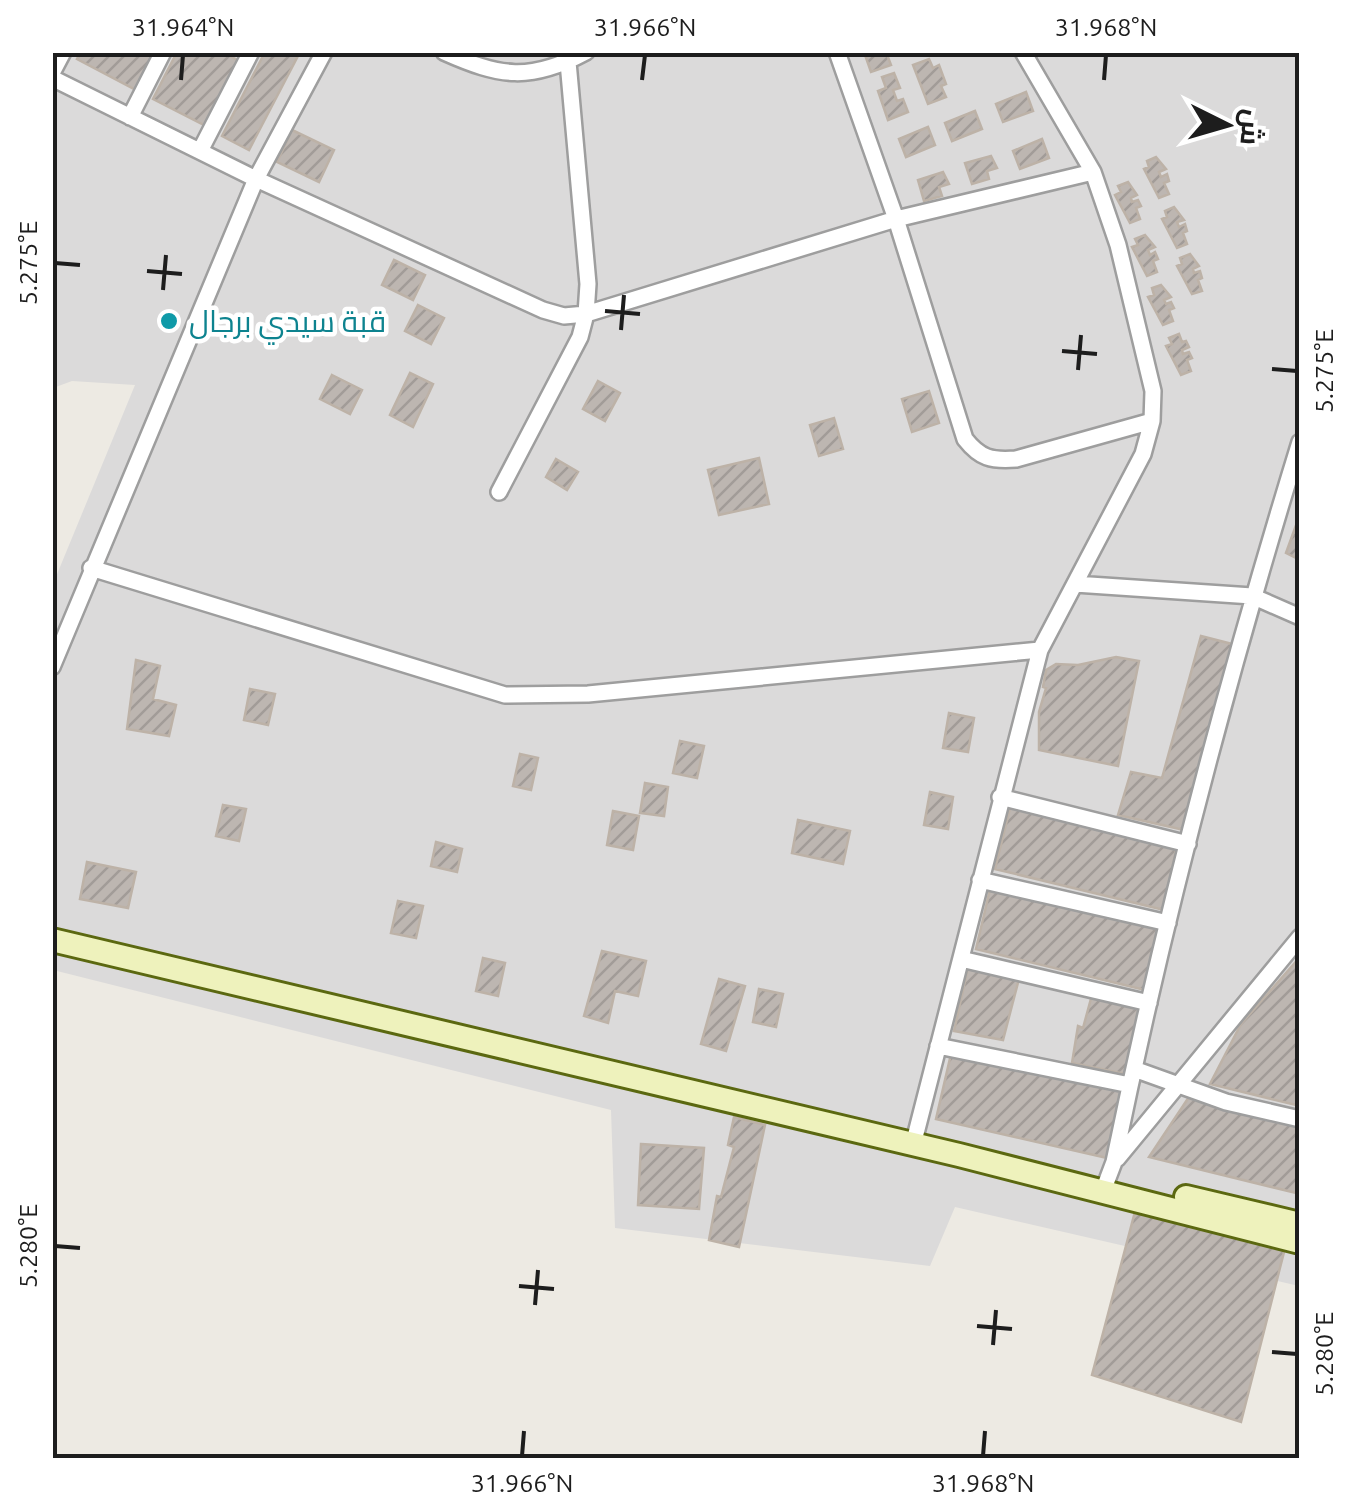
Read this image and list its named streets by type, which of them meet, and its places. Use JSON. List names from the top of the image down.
{
  "places": ["قبة سيدي برجال"],
  "north": "right",
  "coordinates": [
    "31.964°N",
    "31.966°N",
    "31.968°N",
    "5.275°E",
    "5.280°E"
  ]
}
